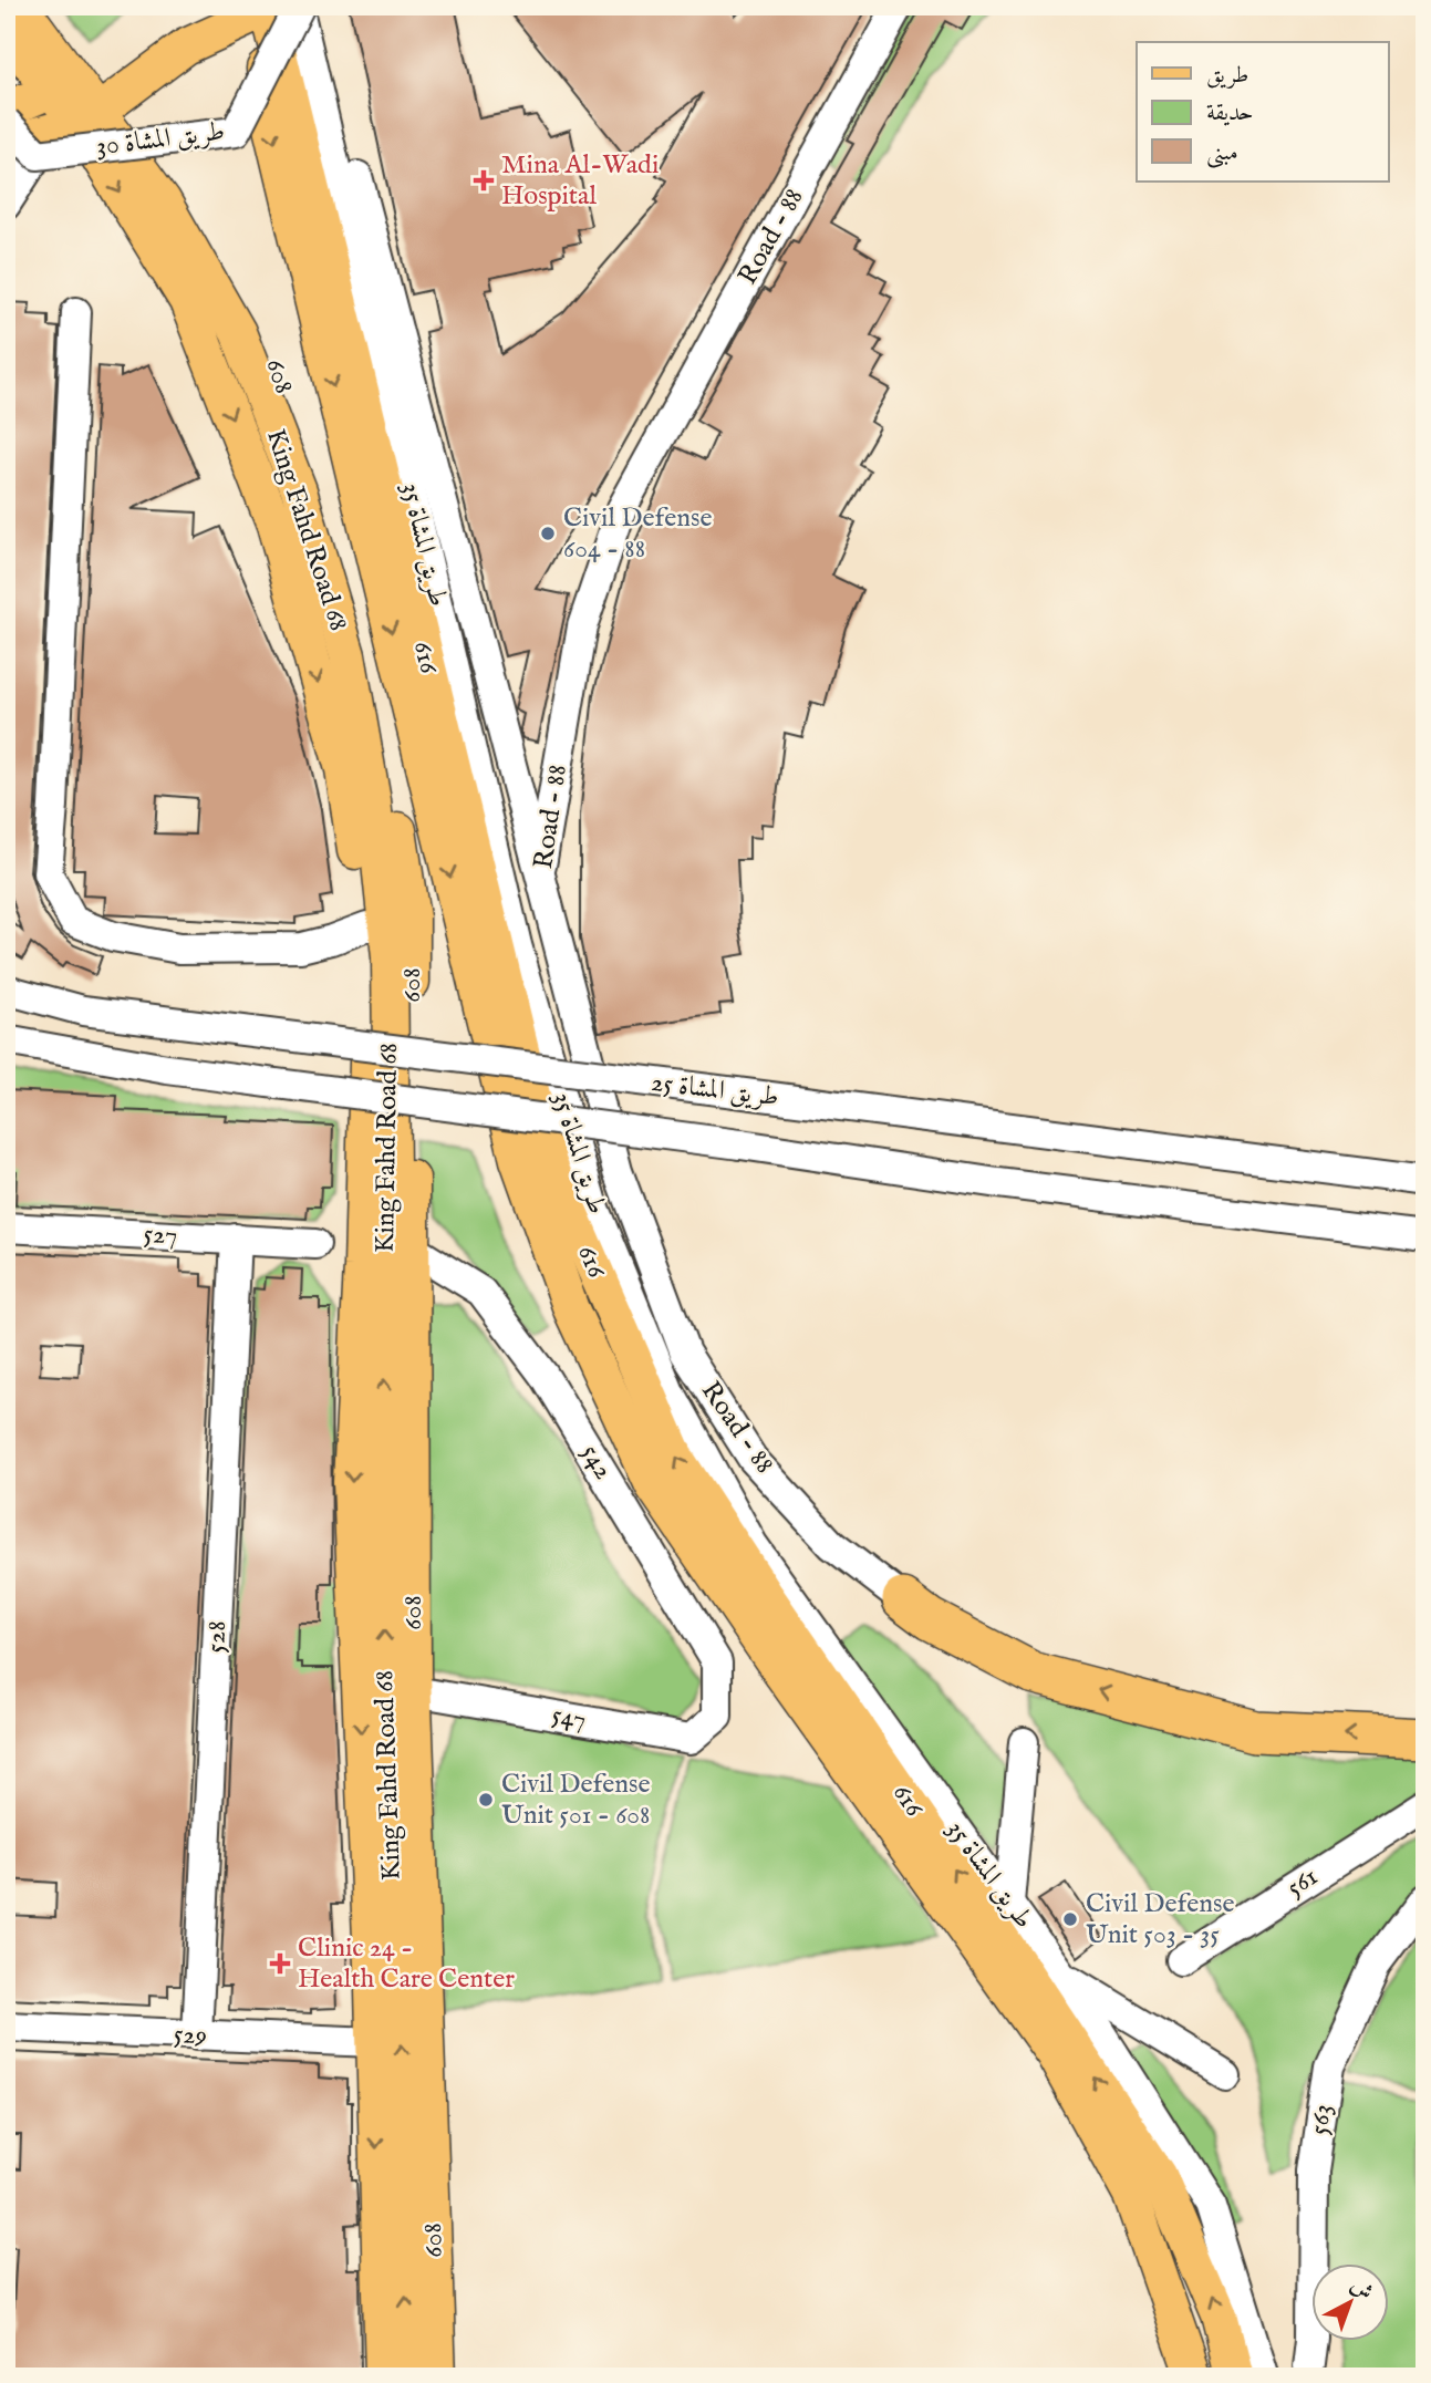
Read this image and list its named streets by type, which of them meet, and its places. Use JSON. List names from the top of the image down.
{
  "streets": {
    "main road": ["608", "King Fahd Road 68", "616"],
    "street": [
      "طريق المشاة 30",
      "Road - 88",
      "طريق المشاة 35",
      "طريق المشاة 25",
      "527",
      "542",
      "528",
      "547",
      "561",
      "529",
      "563"
    ]
  },
  "crossings": [
    ["طريق المشاة 30", "طريق المشاة 35"],
    ["طريق المشاة 30", "616"],
    ["608", "King Fahd Road 68"],
    ["608", "542"],
    ["608", "547"],
    ["King Fahd Road 68", "529"],
    ["طريق المشاة 35", "616"],
    ["527", "528"],
    ["542", "547"],
    ["528", "529"]
  ],
  "places": {
    "health": ["Mina Al-Wadi Hospital", "Clinic 24 - Health Care Center"],
    "other": ["Civil Defense 604 - 88", "Civil Defense Unit 501 - 608", "Civil Defense Unit 503 - 35"]
  },
  "legend": ["طريق", "حديقة", "مبنى"],
  "north": "top right"
}
